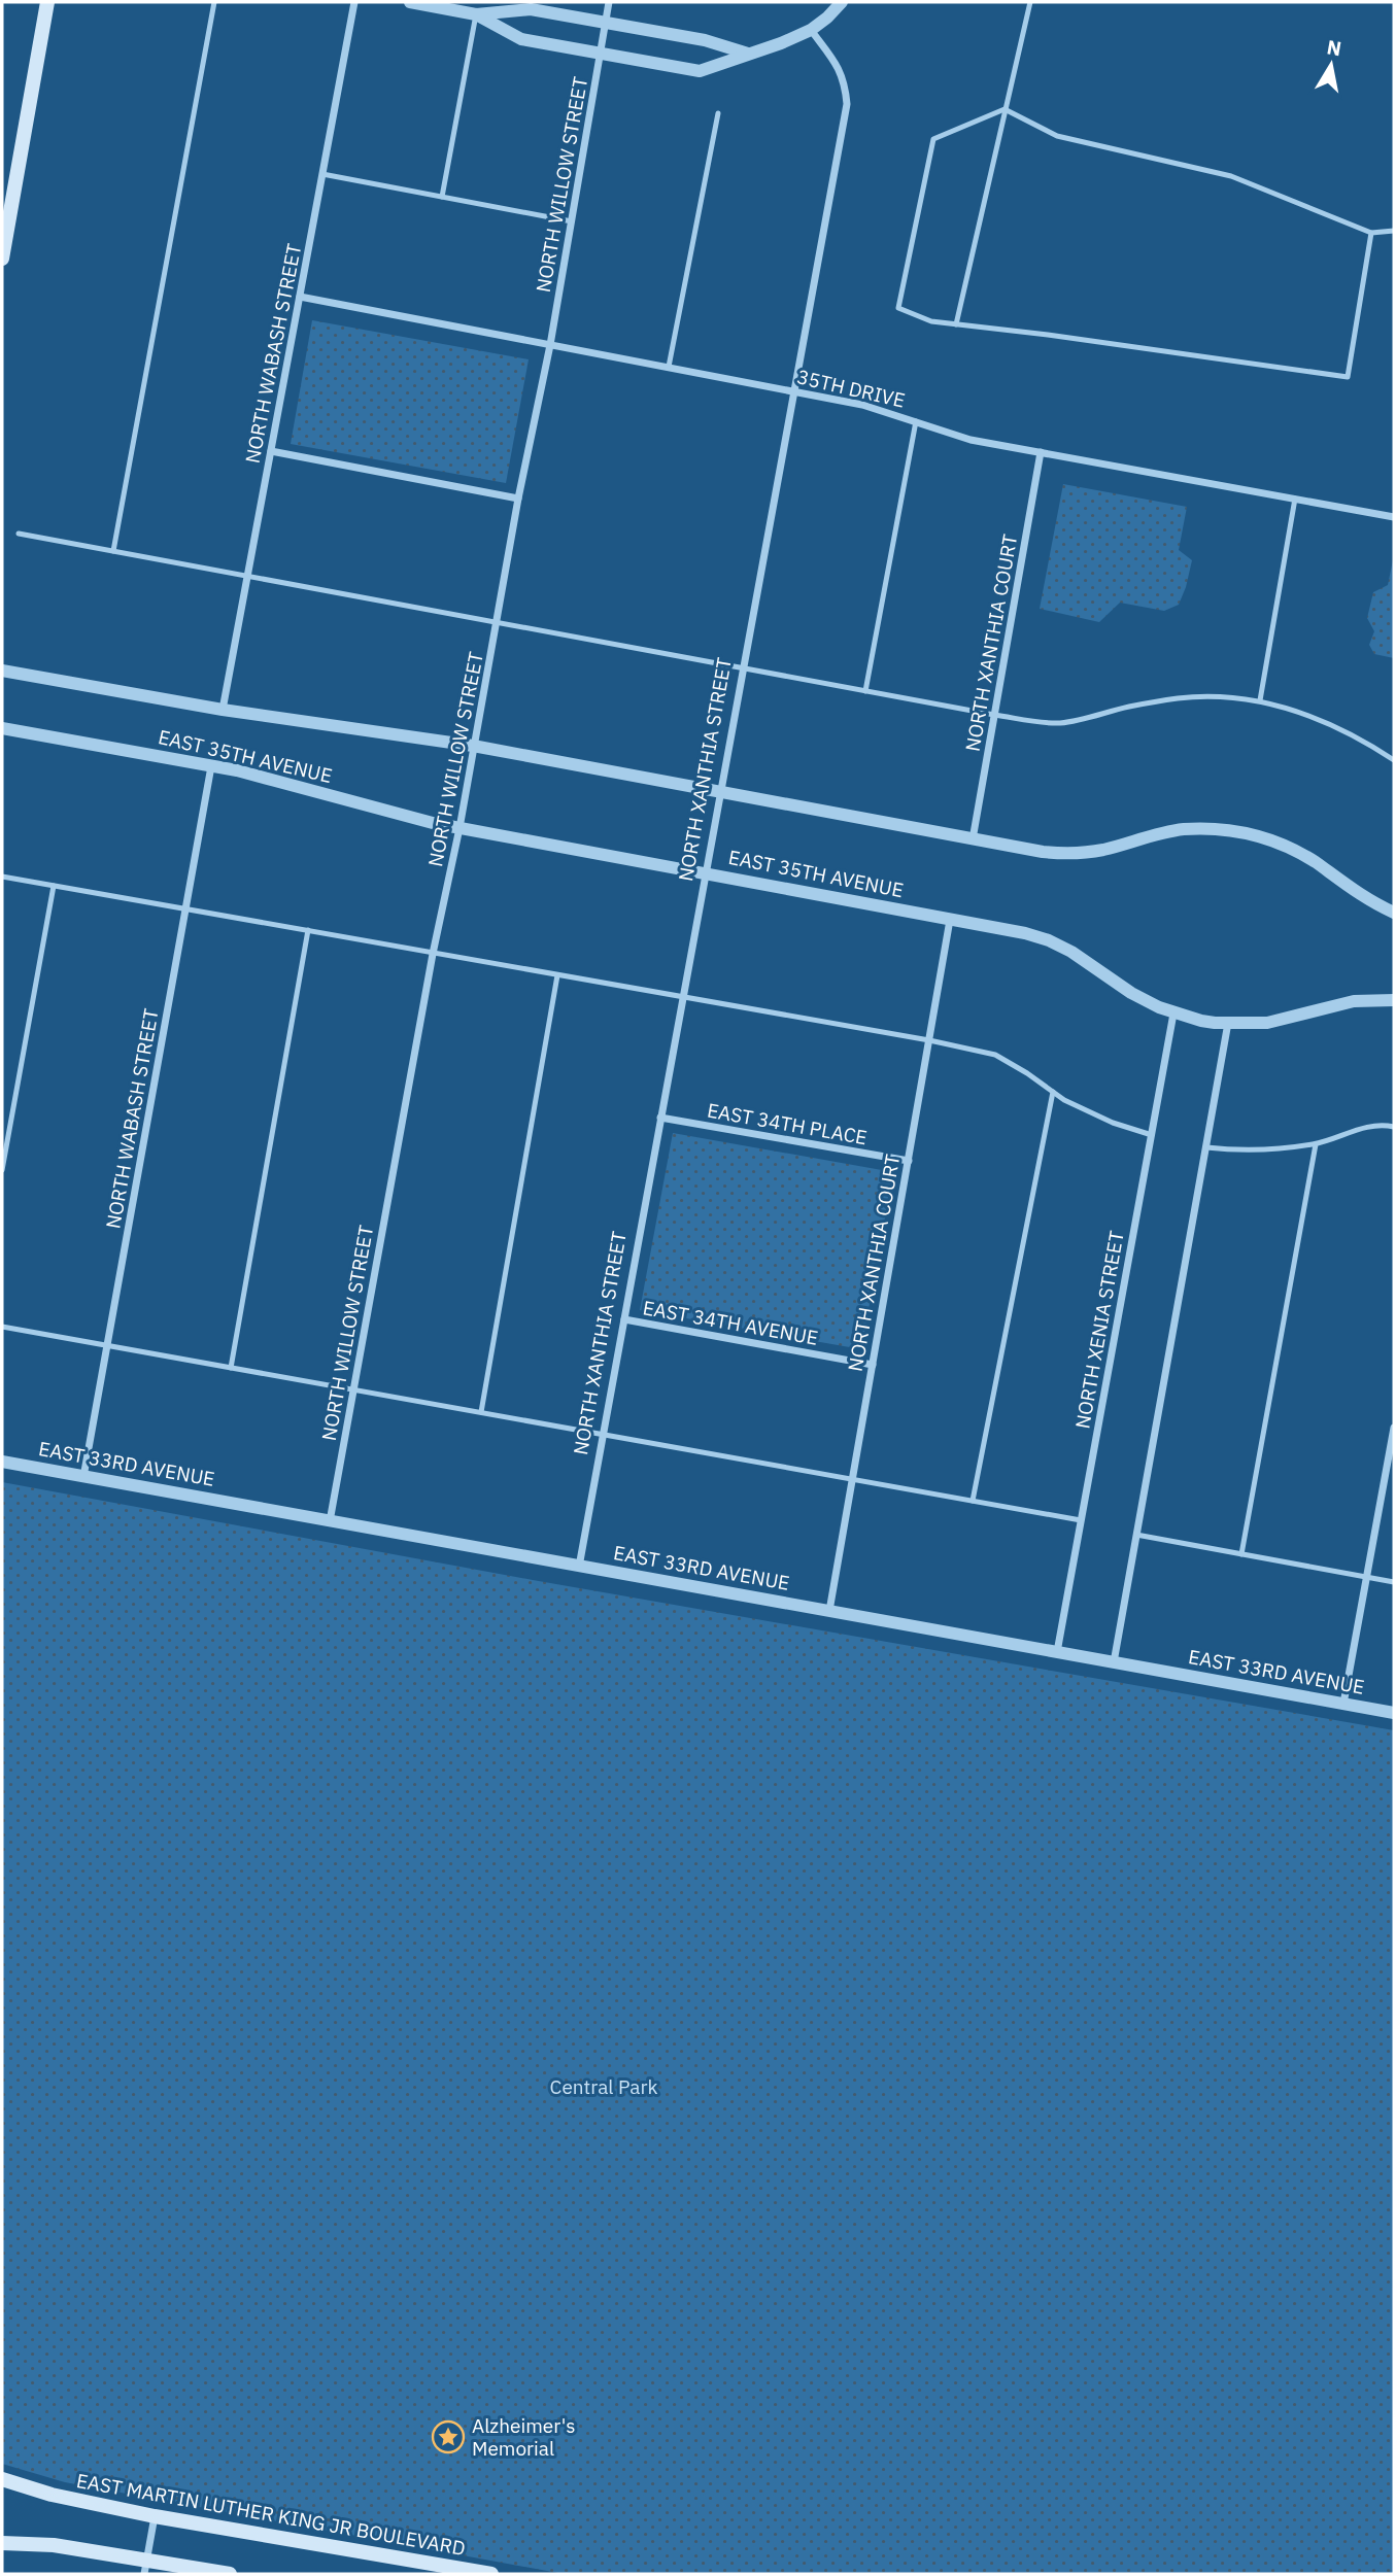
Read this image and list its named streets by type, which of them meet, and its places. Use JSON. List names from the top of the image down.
{
  "streets": {
    "main road": ["EAST MARTIN LUTHER KING JR BOULEVARD"],
    "street": [
      "NORTH WILLOW STREET",
      "NORTH WABASH STREET",
      "35TH DRIVE",
      "NORTH XANTHIA COURT",
      "EAST 35TH AVENUE",
      "NORTH XANTHIA STREET",
      "EAST 34TH PLACE",
      "EAST 34TH AVENUE",
      "NORTH XENIA STREET",
      "EAST 33RD AVENUE"
    ]
  },
  "crossings": [
    ["NORTH WILLOW STREET", "35TH DRIVE"],
    ["NORTH WILLOW STREET", "EAST 35TH AVENUE"],
    ["NORTH WILLOW STREET", "EAST 33RD AVENUE"],
    ["NORTH WABASH STREET", "35TH DRIVE"],
    ["NORTH WABASH STREET", "EAST 35TH AVENUE"],
    ["NORTH WABASH STREET", "EAST 33RD AVENUE"],
    ["35TH DRIVE", "NORTH XANTHIA COURT"],
    ["35TH DRIVE", "NORTH XANTHIA STREET"],
    ["NORTH XANTHIA COURT", "EAST 35TH AVENUE"],
    ["NORTH XANTHIA COURT", "EAST 34TH PLACE"],
    ["NORTH XANTHIA COURT", "EAST 34TH AVENUE"],
    ["NORTH XANTHIA COURT", "EAST 33RD AVENUE"],
    ["EAST 35TH AVENUE", "NORTH XANTHIA STREET"],
    ["EAST 35TH AVENUE", "NORTH XENIA STREET"],
    ["NORTH XANTHIA STREET", "EAST 34TH PLACE"],
    ["NORTH XANTHIA STREET", "EAST 34TH AVENUE"],
    ["NORTH XANTHIA STREET", "EAST 33RD AVENUE"],
    ["NORTH XENIA STREET", "EAST 33RD AVENUE"]
  ],
  "parks": ["Central Park"],
  "places": {
    "place": ["Alzheimer's Memorial"]
  },
  "north": "top"
}
